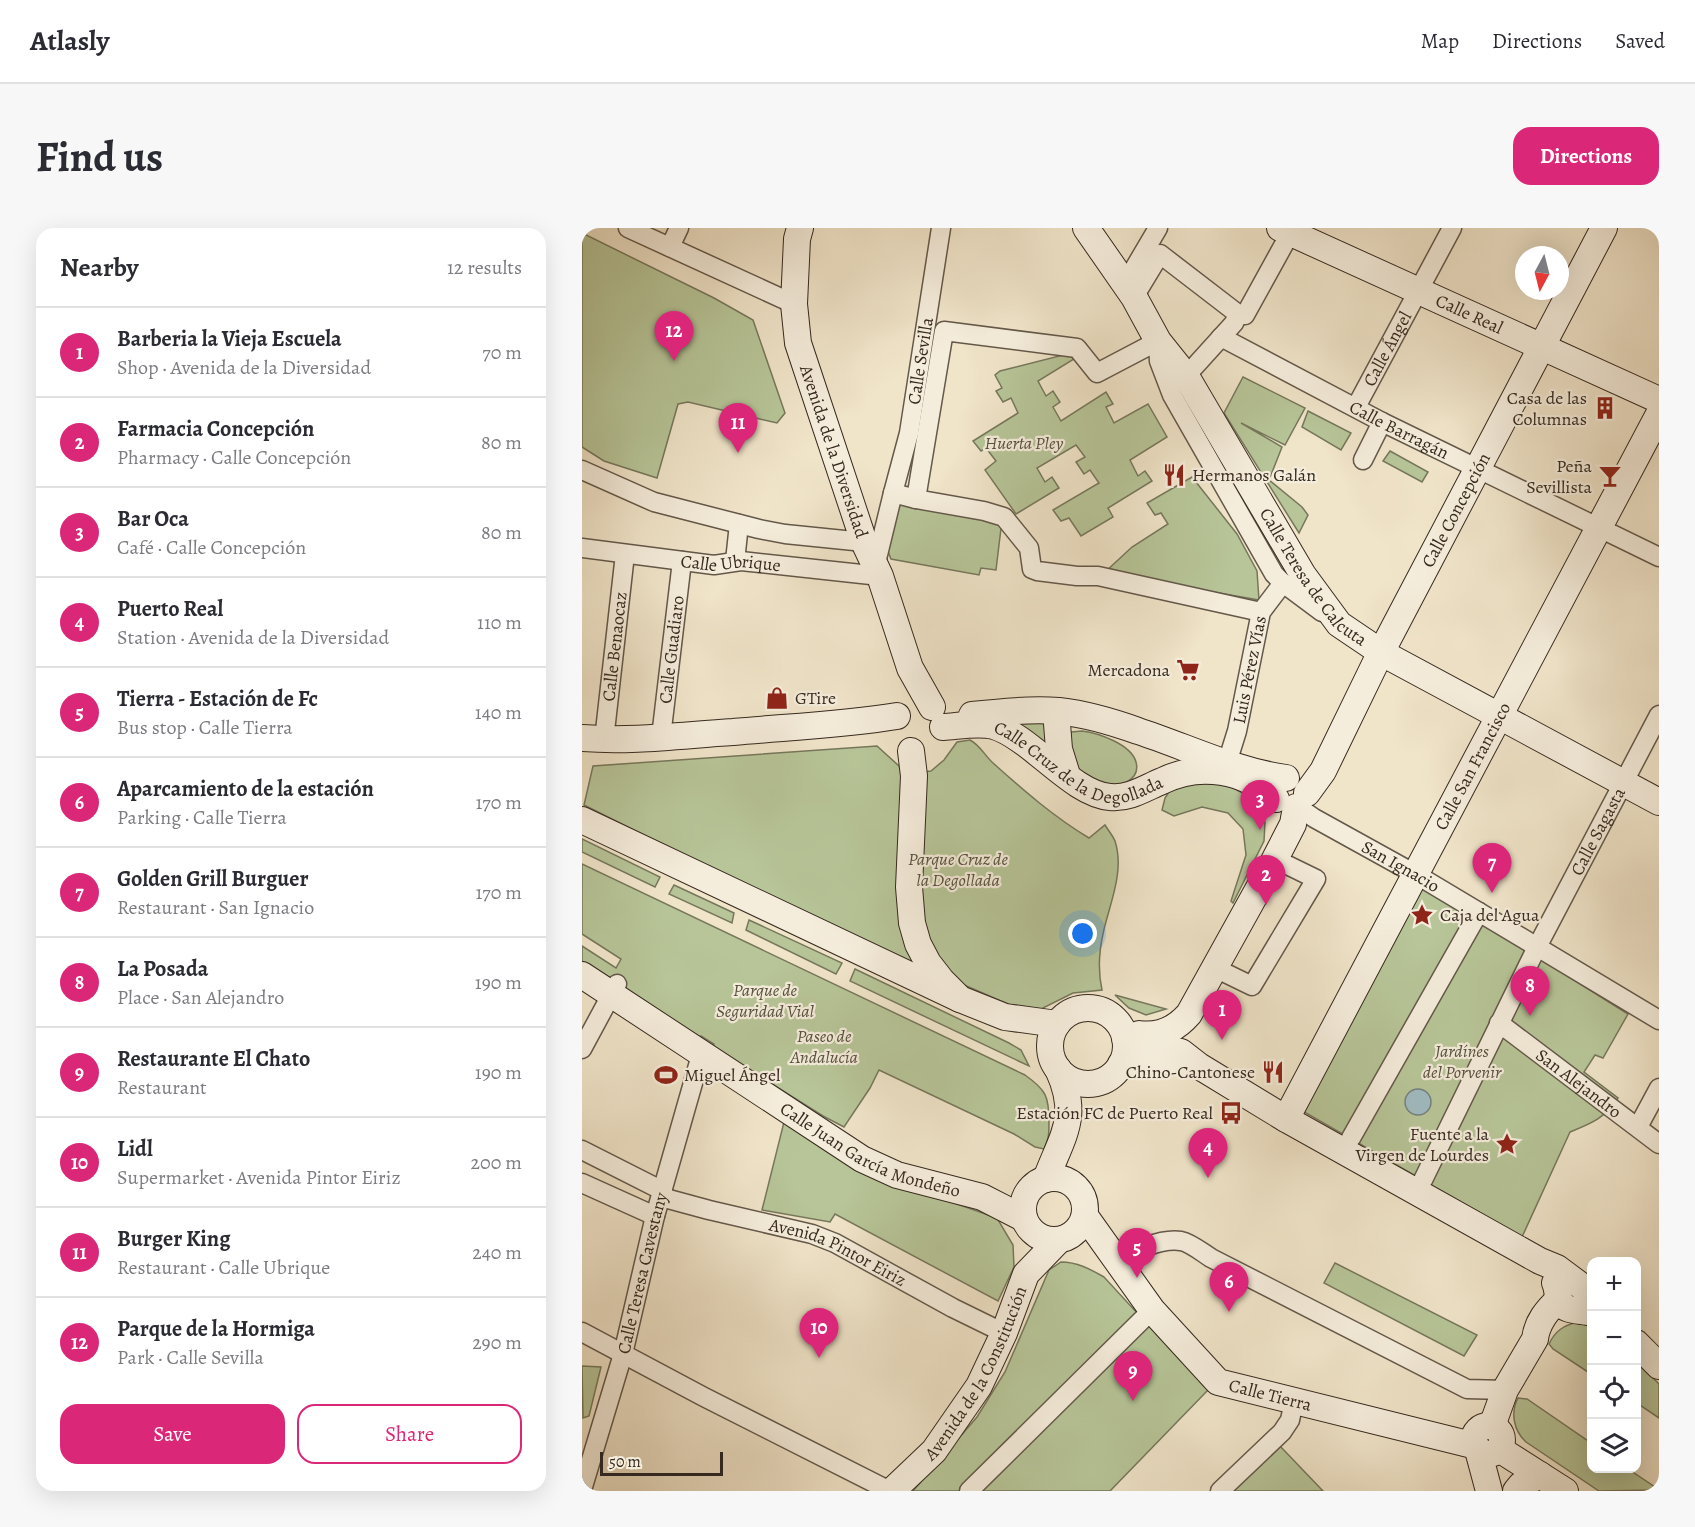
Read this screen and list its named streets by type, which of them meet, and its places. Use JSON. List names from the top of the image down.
{
  "streets": {
    "street": [
      "Calle Real",
      "Calle Ángel",
      "Calle Sevilla",
      "Calle Barragán",
      "Avenida de la Diversidad",
      "Calle Concepción",
      "Calle Ubrique",
      "Calle Teresa de Calcuta",
      "Calle Benaocaz",
      "Calle Guadiaro",
      "Luis Pérez Vías",
      "Calle Cruz de la Degollada",
      "Calle San Francisco",
      "Calle Sagasta",
      "San Ignacio",
      "San Alejandro",
      "Calle Juan García Mondeño",
      "Avenida Pintor Eiriz",
      "Calle Teresa Cavestany",
      "Avenida de la Constitución",
      "Calle Tierra"
    ]
  },
  "crossings": [
    ["Calle Real", "Calle Ángel"],
    ["Calle Real", "Calle Concepción"],
    ["Calle Ángel", "Calle Barragán"],
    ["Calle Barragán", "Calle Concepción"],
    ["Calle Barragán", "Calle San Francisco"],
    ["Avenida de la Diversidad", "Calle Ubrique"],
    ["Avenida de la Diversidad", "Calle Cruz de la Degollada"],
    ["Calle Concepción", "Calle Teresa de Calcuta"],
    ["Calle Concepción", "Calle Cruz de la Degollada"],
    ["Calle Concepción", "San Ignacio"],
    ["Calle Ubrique", "Calle Benaocaz"],
    ["Calle Ubrique", "Calle Guadiaro"],
    ["Calle Teresa de Calcuta", "Calle San Francisco"],
    ["Calle Teresa de Calcuta", "Calle Sagasta"],
    ["Luis Pérez Vías", "Calle Cruz de la Degollada"],
    ["Calle Cruz de la Degollada", "San Ignacio"],
    ["Calle San Francisco", "San Ignacio"],
    ["Calle Sagasta", "San Ignacio"],
    ["Calle Sagasta", "San Alejandro"],
    ["Calle Juan García Mondeño", "Calle Teresa Cavestany"],
    ["Calle Juan García Mondeño", "Avenida de la Constitución"],
    ["Calle Juan García Mondeño", "Calle Tierra"],
    ["Avenida Pintor Eiriz", "Calle Teresa Cavestany"],
    ["Avenida Pintor Eiriz", "Avenida de la Constitución"],
    ["Avenida de la Constitución", "Calle Tierra"]
  ],
  "parks": [
    "Huerta Pley",
    "Parque Cruz de la Degollada",
    "Parque de Seguridad Vial",
    "Paseo de Andalucía",
    "Jardínes del Porvenir"
  ],
  "places": {
    "building": ["Casa de las Columnas"],
    "restaurant": ["Hermanos Galán", "Chino-Cantonese"],
    "bar": ["Peña Sevillista"],
    "supermarket": ["Mercadona"],
    "shop": ["GTire"],
    "place": ["Caja del Agua", "Fuente a la Virgen de Lourdes"],
    "sports": ["Miguel Ángel"],
    "bus stop": ["Estación FC de Puerto Real"]
  },
  "scale_bar": "50 m",
  "north": "bottom",
  "page": {
    "header": "Atlasly",
    "nav": ["Map", "Directions", "Saved"],
    "buttons": [
      "Directions",
      ["Save", "Share"]
    ],
    "title": "Find us",
    "heading": ["Nearby", "12 results"],
    "list": [
      {
        "mark": "1",
        "name": "Barberia la Vieja Escuela",
        "note": "Shop · Avenida de la Diversidad",
        "value": "70 m"
      },
      {
        "mark": "2",
        "name": "Farmacia Concepción",
        "note": "Pharmacy · Calle Concepción",
        "value": "80 m"
      },
      {
        "mark": "3",
        "name": "Bar Oca",
        "note": "Café · Calle Concepción",
        "value": "80 m"
      },
      {
        "mark": "4",
        "name": "Puerto Real",
        "note": "Station · Avenida de la Diversidad",
        "value": "110 m"
      },
      {
        "mark": "5",
        "name": "Tierra - Estación de Fc",
        "note": "Bus stop · Calle Tierra",
        "value": "140 m"
      },
      {
        "mark": "6",
        "name": "Aparcamiento de la estación",
        "note": "Parking · Calle Tierra",
        "value": "170 m"
      },
      {
        "mark": "7",
        "name": "Golden Grill Burguer",
        "note": "Restaurant · San Ignacio",
        "value": "170 m"
      },
      {
        "mark": "8",
        "name": "La Posada",
        "note": "Place · San Alejandro",
        "value": "190 m"
      },
      {
        "mark": "9",
        "name": "Restaurante El Chato",
        "note": "Restaurant",
        "value": "190 m"
      },
      {
        "mark": "10",
        "name": "Lidl",
        "note": "Supermarket · Avenida Pintor Eiriz",
        "value": "200 m"
      },
      {
        "mark": "11",
        "name": "Burger King",
        "note": "Restaurant · Calle Ubrique",
        "value": "240 m"
      },
      {
        "mark": "12",
        "name": "Parque de la Hormiga",
        "note": "Park · Calle Sevilla",
        "value": "290 m"
      }
    ],
    "pins": [
      "12",
      "11",
      "3",
      "7",
      "2",
      "8",
      "1",
      "4",
      "5",
      "6",
      "10",
      "9"
    ],
    "map_buttons": ["+", "−"],
    "scale": "50 m"
  }
}
